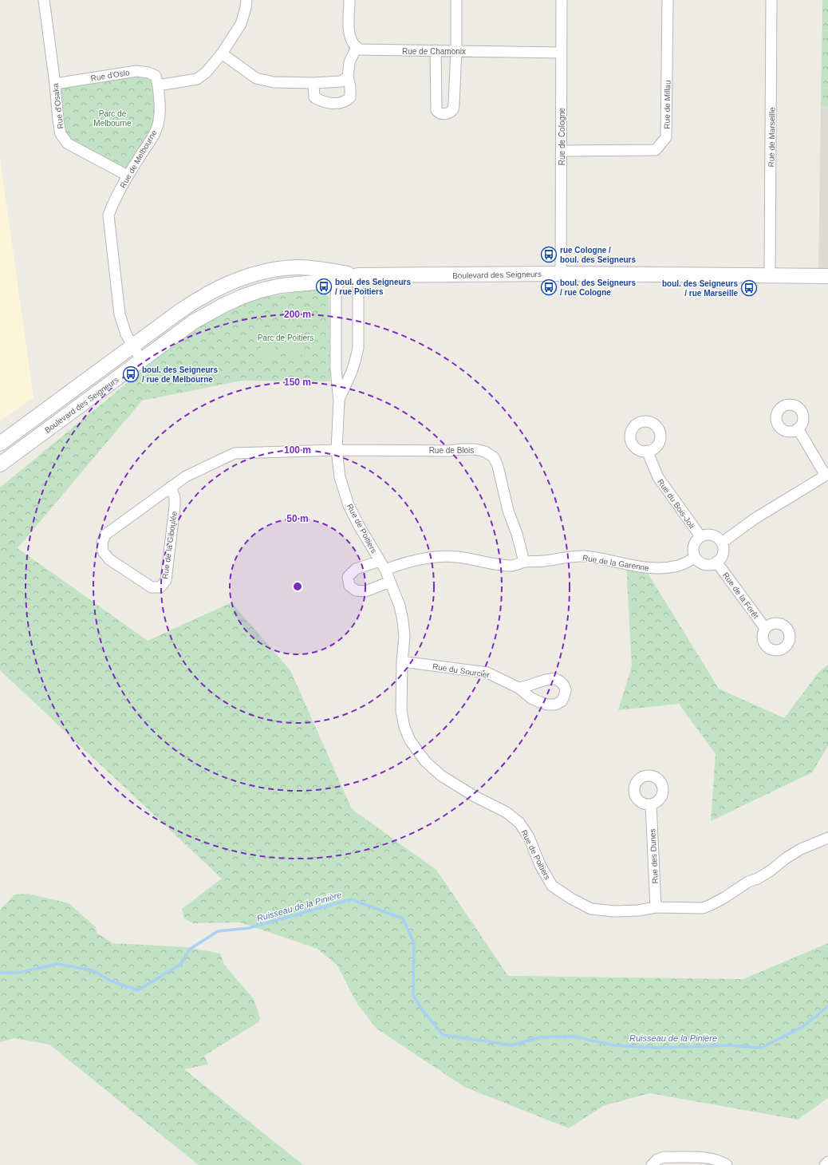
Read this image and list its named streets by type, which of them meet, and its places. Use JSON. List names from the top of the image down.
{
  "streets": {
    "street": [
      "Rue de Chamonix",
      "Rue d'Oslo",
      "Rue de Millau",
      "Rue d'Osaka",
      "Rue de Cologne",
      "Rue de Marseille",
      "Rue de Melbourne",
      "Boulevard des Seigneurs",
      "Rue de Blois",
      "Rue du Bois-Joli",
      "Rue de Poitiers",
      "Rue de la Giboulée",
      "Rue de la Garenne",
      "Rue de la Forêt",
      "Rue du Sourcier",
      "Rue des Dunes"
    ]
  },
  "crossings": [
    ["Rue de Chamonix", "Rue de Cologne"],
    ["Rue d'Oslo", "Rue d'Osaka"],
    ["Rue d'Oslo", "Rue de Melbourne"],
    ["Rue de Millau", "Rue de Cologne"],
    ["Rue d'Osaka", "Rue de Melbourne"],
    ["Rue de Cologne", "Boulevard des Seigneurs"],
    ["Rue de Marseille", "Boulevard des Seigneurs"],
    ["Rue de Melbourne", "Boulevard des Seigneurs"],
    ["Boulevard des Seigneurs", "Rue de Poitiers"],
    ["Rue de Blois", "Rue de Poitiers"],
    ["Rue de Blois", "Rue de la Giboulée"],
    ["Rue de Blois", "Rue de la Garenne"],
    ["Rue du Bois-Joli", "Rue de la Garenne"],
    ["Rue du Bois-Joli", "Rue de la Forêt"],
    ["Rue de Poitiers", "Rue de la Giboulée"],
    ["Rue de Poitiers", "Rue de la Garenne"],
    ["Rue de Poitiers", "Rue du Sourcier"],
    ["Rue de Poitiers", "Rue des Dunes"],
    ["Rue de la Garenne", "Rue de la Forêt"]
  ],
  "water": ["Ruisseau de la Pinière"],
  "parks": ["Parc de Melbourne", "Parc de Poitiers"],
  "places": {
    "bus stop": [
      "rue Cologne / boul. des Seigneurs",
      "boul. des Seigneurs / rue Poitiers",
      "boul. des Seigneurs / rue Cologne",
      "boul. des Seigneurs / rue Marseille",
      "boul. des Seigneurs / rue de Melbourne"
    ]
  },
  "rings": [
    "200 m",
    "150 m",
    "100 m",
    "50 m"
  ]
}
